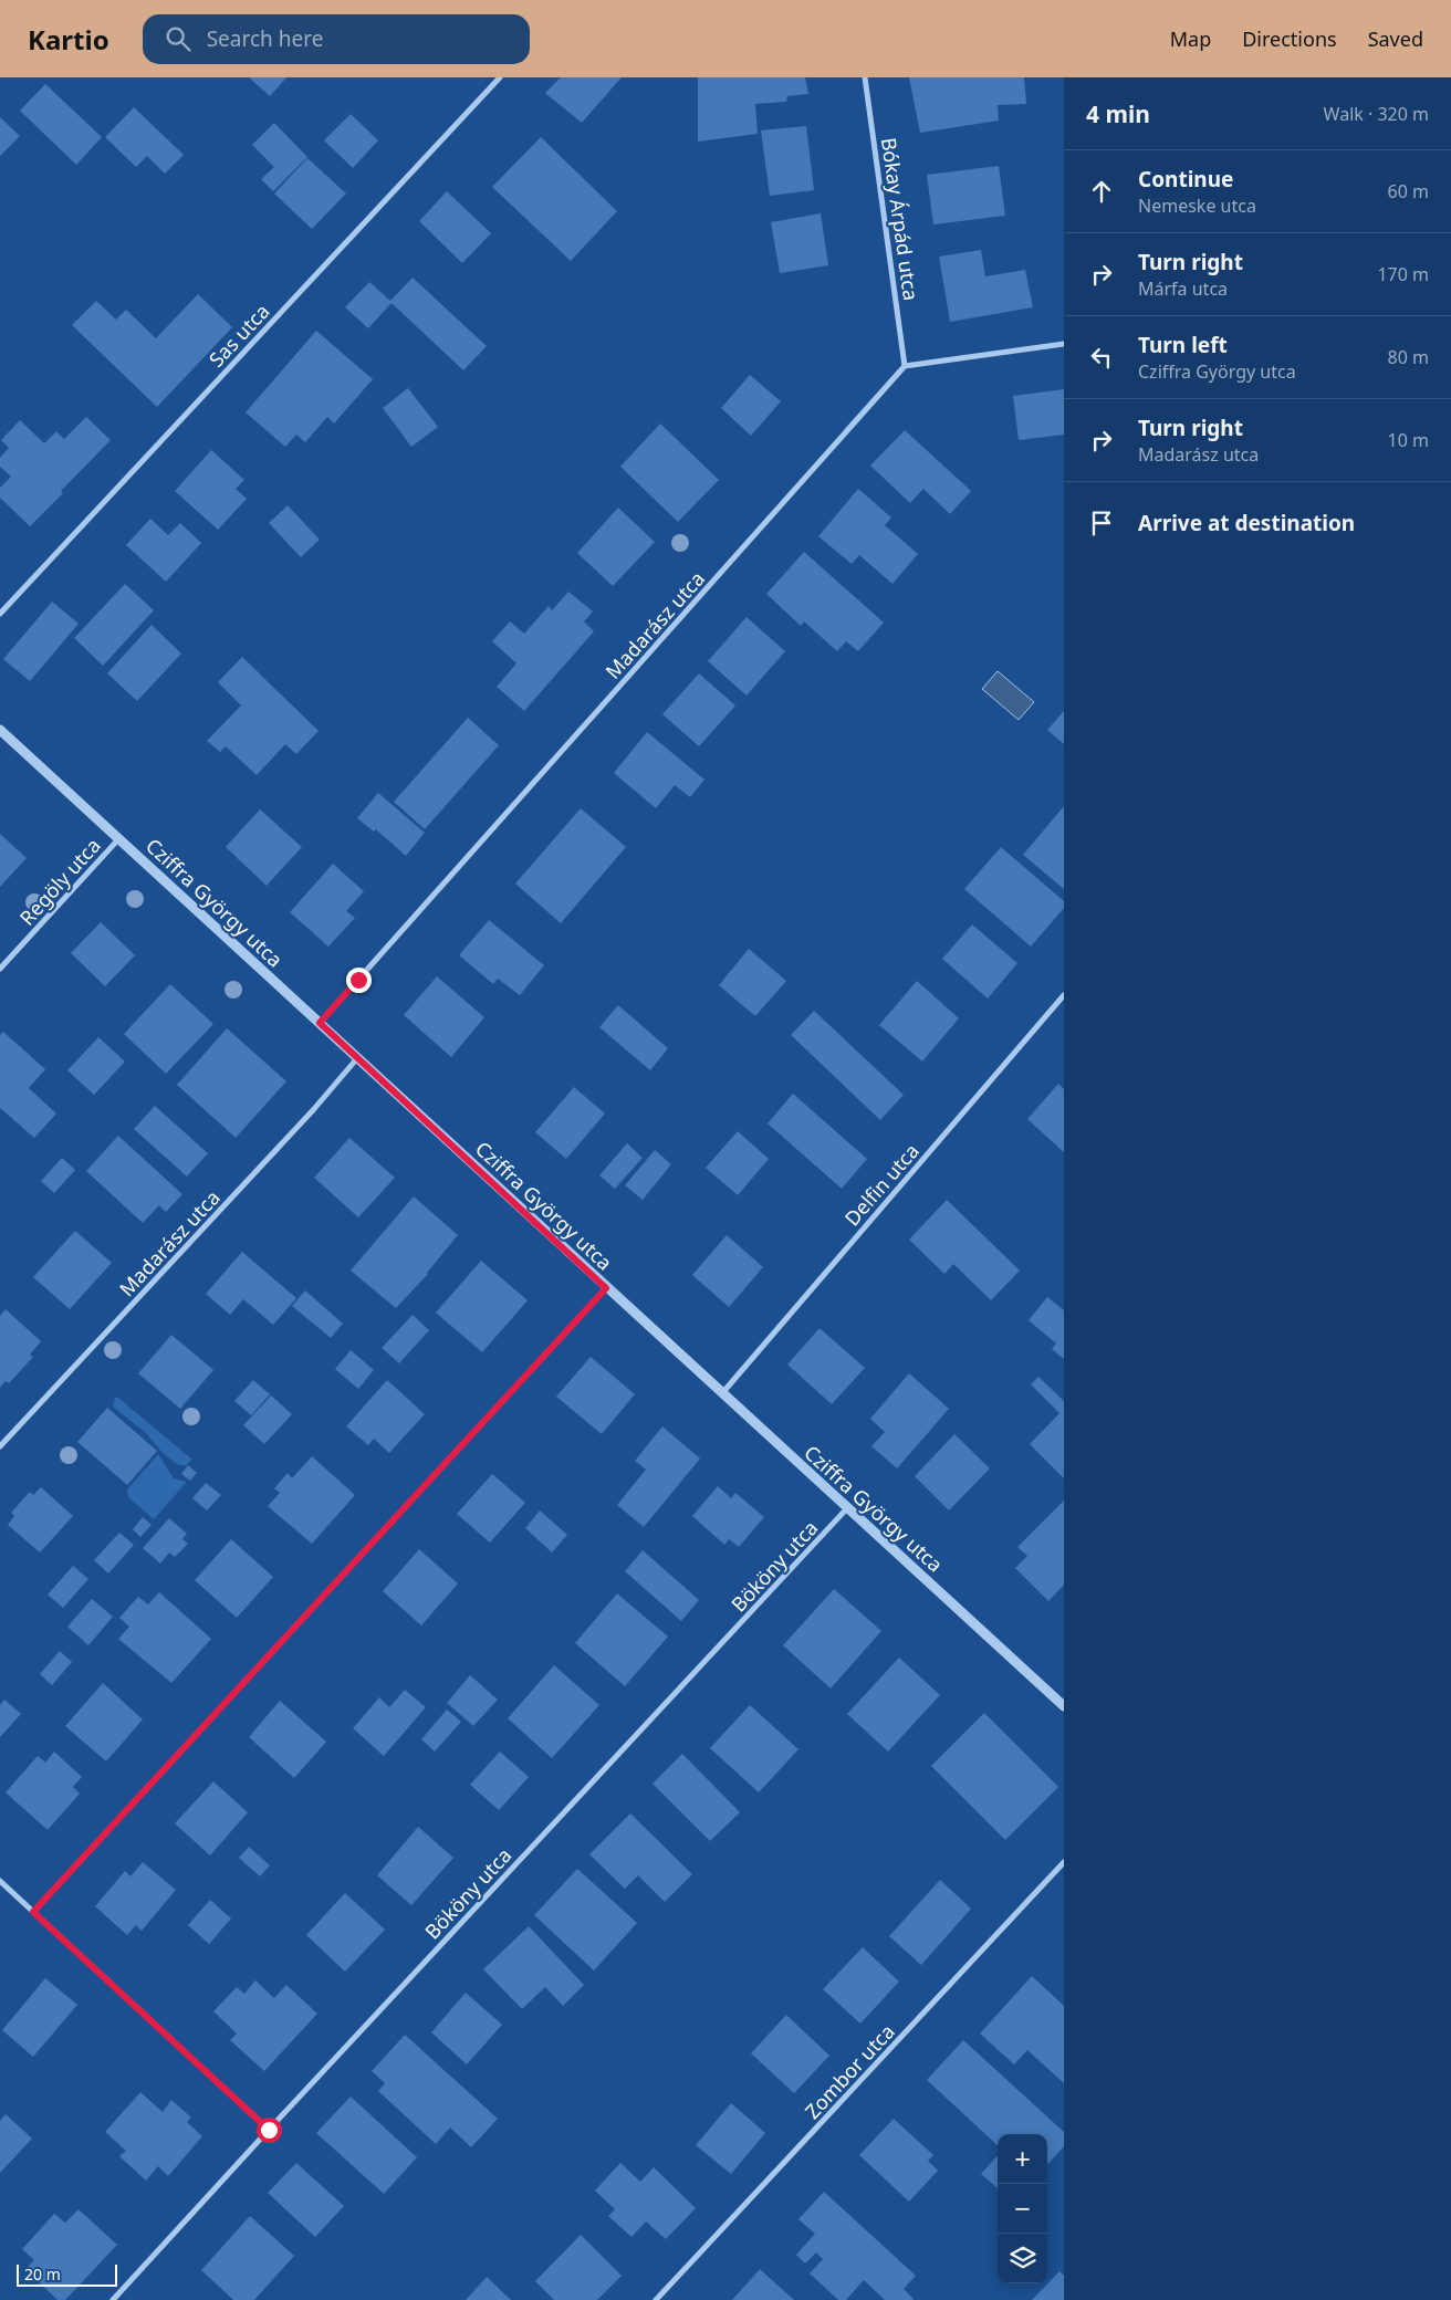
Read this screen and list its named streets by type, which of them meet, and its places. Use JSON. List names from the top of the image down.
{
  "streets": {
    "street": [
      "Bókay Árpád utca",
      "Sas utca",
      "Madarász utca",
      "Regöly utca",
      "Cziffra György utca",
      "Delfin utca",
      "Bököny utca",
      "Zombor utca"
    ]
  },
  "crossings": [
    ["Bókay Árpád utca", "Madarász utca"],
    ["Madarász utca", "Cziffra György utca"],
    ["Regöly utca", "Cziffra György utca"],
    ["Cziffra György utca", "Delfin utca"],
    ["Cziffra György utca", "Bököny utca"]
  ],
  "scale_bar": "20 m",
  "page": {
    "header": "Kartio",
    "search": "Search here",
    "nav": ["Map", "Directions", "Saved"],
    "heading": ["4 min", "Walk · 320 m"],
    "list": [
      ["Continue", "Nemeske utca", "60 m"],
      ["Turn right", "Márfa utca", "170 m"],
      ["Turn left", "Cziffra György utca", "80 m"],
      ["Turn right", "Madarász utca", "10 m"],
      "Arrive at destination"
    ],
    "map_buttons": ["+", "−"],
    "scale": "20 m"
  }
}
